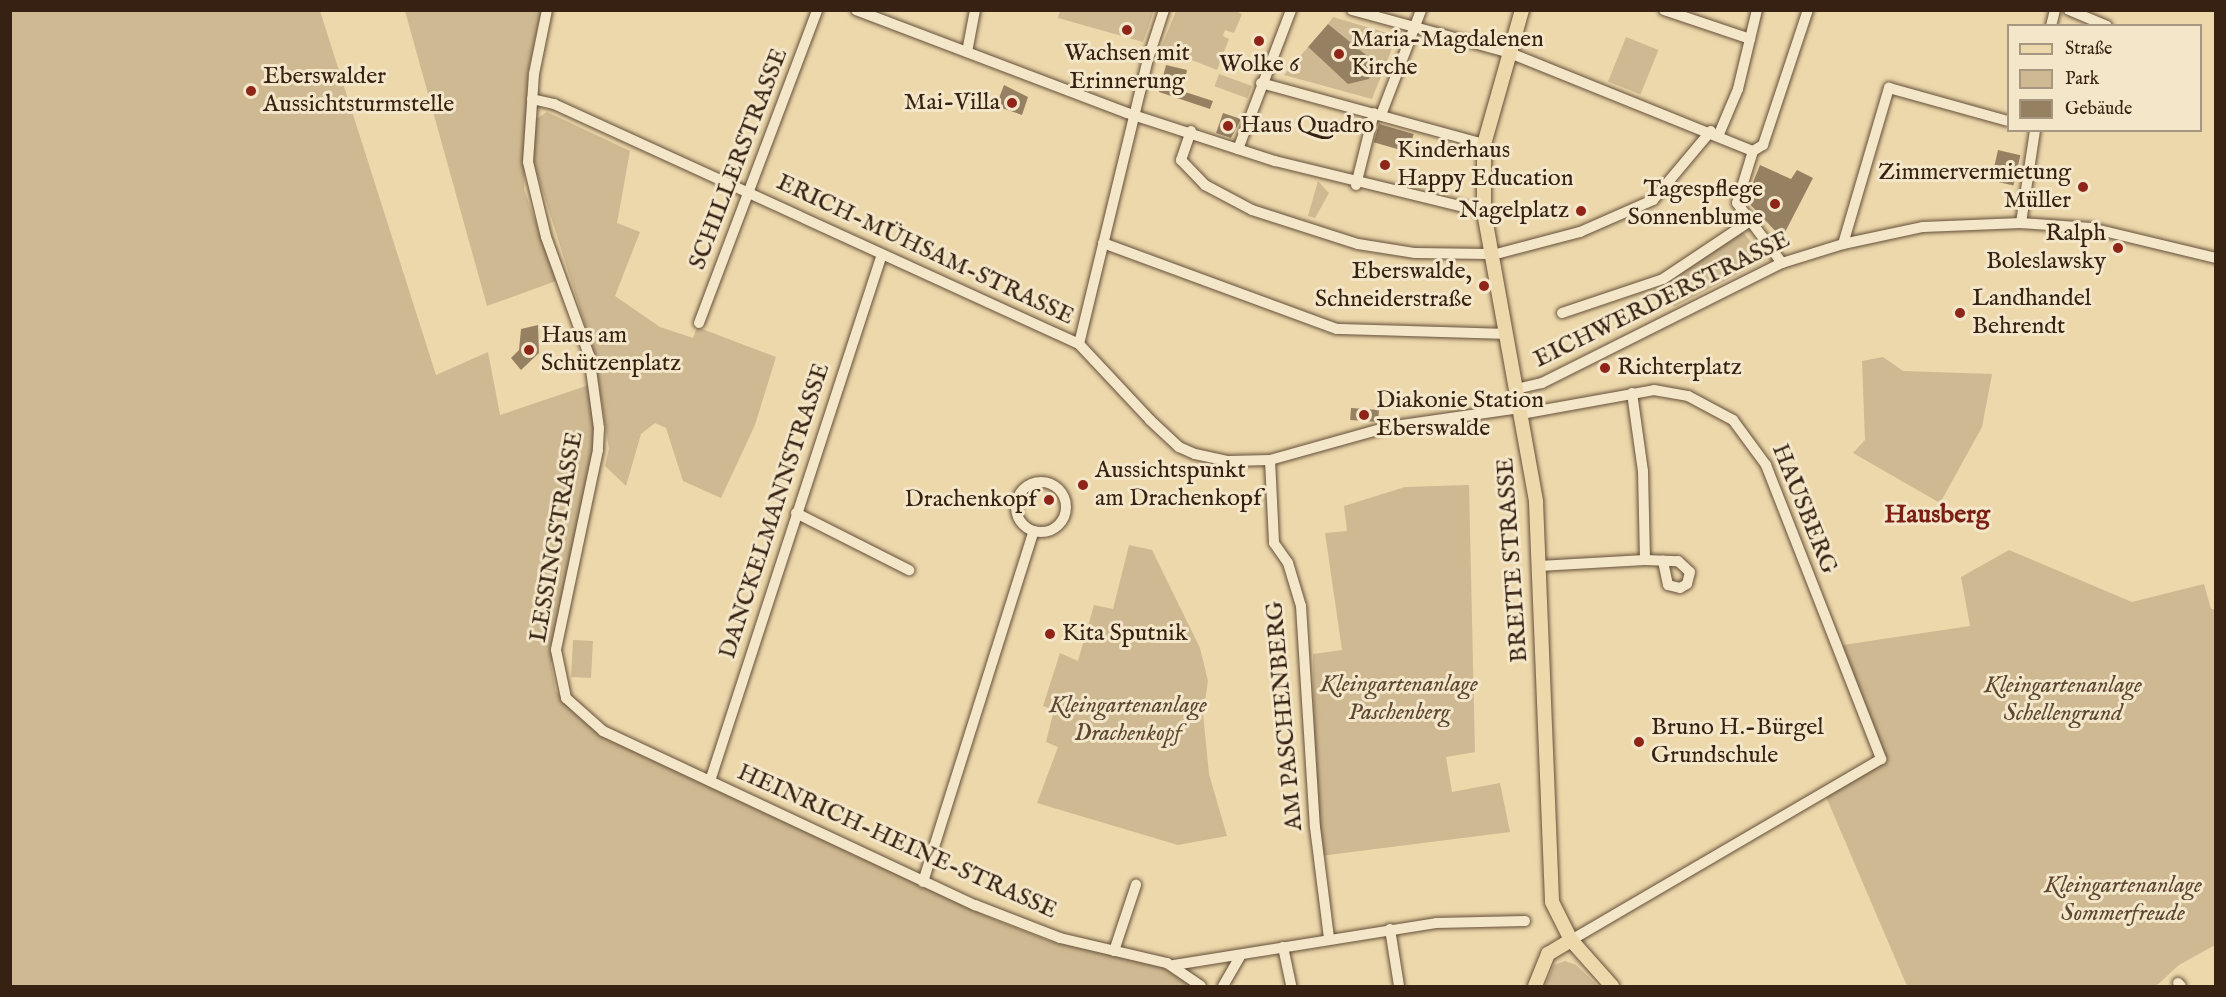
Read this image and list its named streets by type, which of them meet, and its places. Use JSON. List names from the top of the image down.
{
  "streets": {
    "main road": ["BREITE STRASSE"],
    "street": [
      "SCHILLERSTRASSE",
      "ERICH-MÜHSAM-STRASSE",
      "EICHWERDERSTRASSE",
      "HAUSBERG",
      "DANCKELMANNSTRASSE",
      "LESSINGSTRASSE",
      "AM PASCHENBERG",
      "HEINRICH-HEINE-STRASSE"
    ]
  },
  "crossings": [
    ["SCHILLERSTRASSE", "ERICH-MÜHSAM-STRASSE"],
    ["ERICH-MÜHSAM-STRASSE", "HAUSBERG"],
    ["ERICH-MÜHSAM-STRASSE", "DANCKELMANNSTRASSE"],
    ["ERICH-MÜHSAM-STRASSE", "LESSINGSTRASSE"],
    ["ERICH-MÜHSAM-STRASSE", "BREITE STRASSE"],
    ["ERICH-MÜHSAM-STRASSE", "AM PASCHENBERG"],
    ["EICHWERDERSTRASSE", "BREITE STRASSE"],
    ["HAUSBERG", "BREITE STRASSE"],
    ["DANCKELMANNSTRASSE", "LESSINGSTRASSE"],
    ["DANCKELMANNSTRASSE", "HEINRICH-HEINE-STRASSE"],
    ["LESSINGSTRASSE", "HEINRICH-HEINE-STRASSE"]
  ],
  "districts": ["Hausberg"],
  "parks": [
    "Kleingartenanlage Paschenberg",
    "Kleingartenanlage Schellengrund",
    "Kleingartenanlage Drachenkopf",
    "Kleingartenanlage Sommerfreude"
  ],
  "places": [
    "Wachsen mit Erinnerung",
    "Wolke 6",
    "Maria-Magdalenen Kirche",
    "Eberswalder Aussichtsturmstelle",
    "Mai-Villa",
    "Haus Quadro",
    "Kinderhaus Happy Education",
    "Zimmervermietung Müller",
    "Tagespflege Sonnenblume",
    "Nagelplatz",
    "Ralph Boleslawsky",
    "Eberswalde, Schneiderstraße",
    "Landhandel Behrendt",
    "Haus am Schützenplatz",
    "Richterplatz",
    "Diakonie Station Eberswalde",
    "Aussichtspunkt am Drachenkopf",
    "Drachenkopf",
    "Kita Sputnik",
    "Bruno H.-Bürgel Grundschule"
  ],
  "legend": ["Straße", "Park", "Gebäude"]
}
